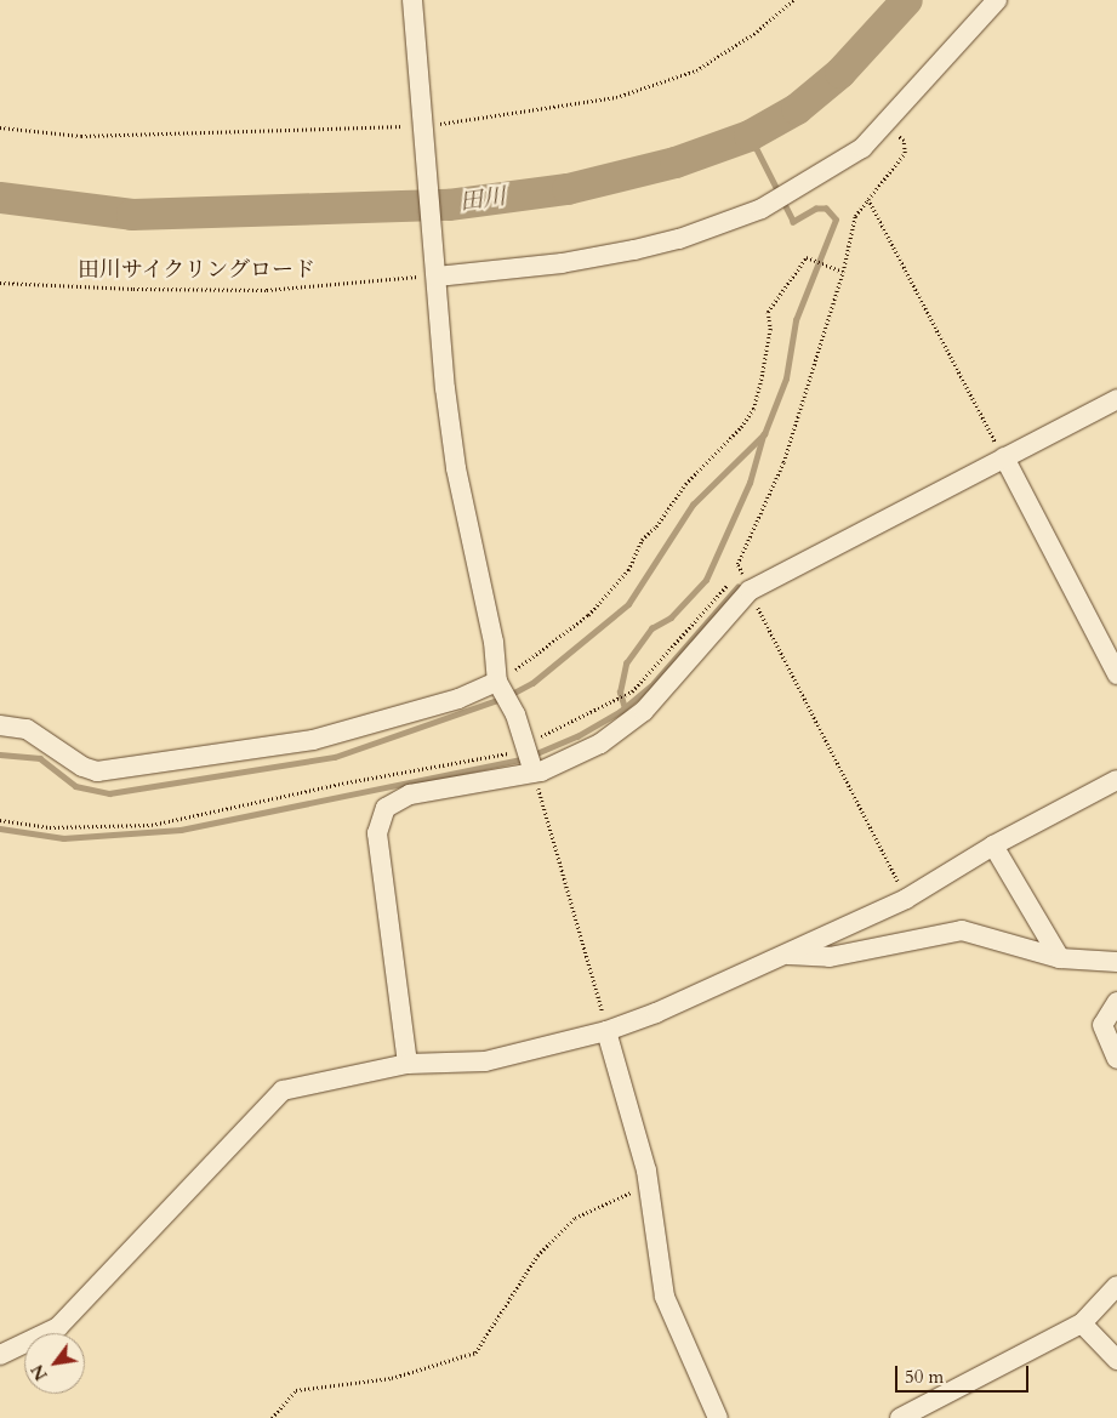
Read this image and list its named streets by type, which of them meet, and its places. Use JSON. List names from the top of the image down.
{
  "streets": {
    "path": ["田川サイクリングロード"]
  },
  "water": ["田川"],
  "scale_bar": "50 m",
  "north": "bottom left"
}
